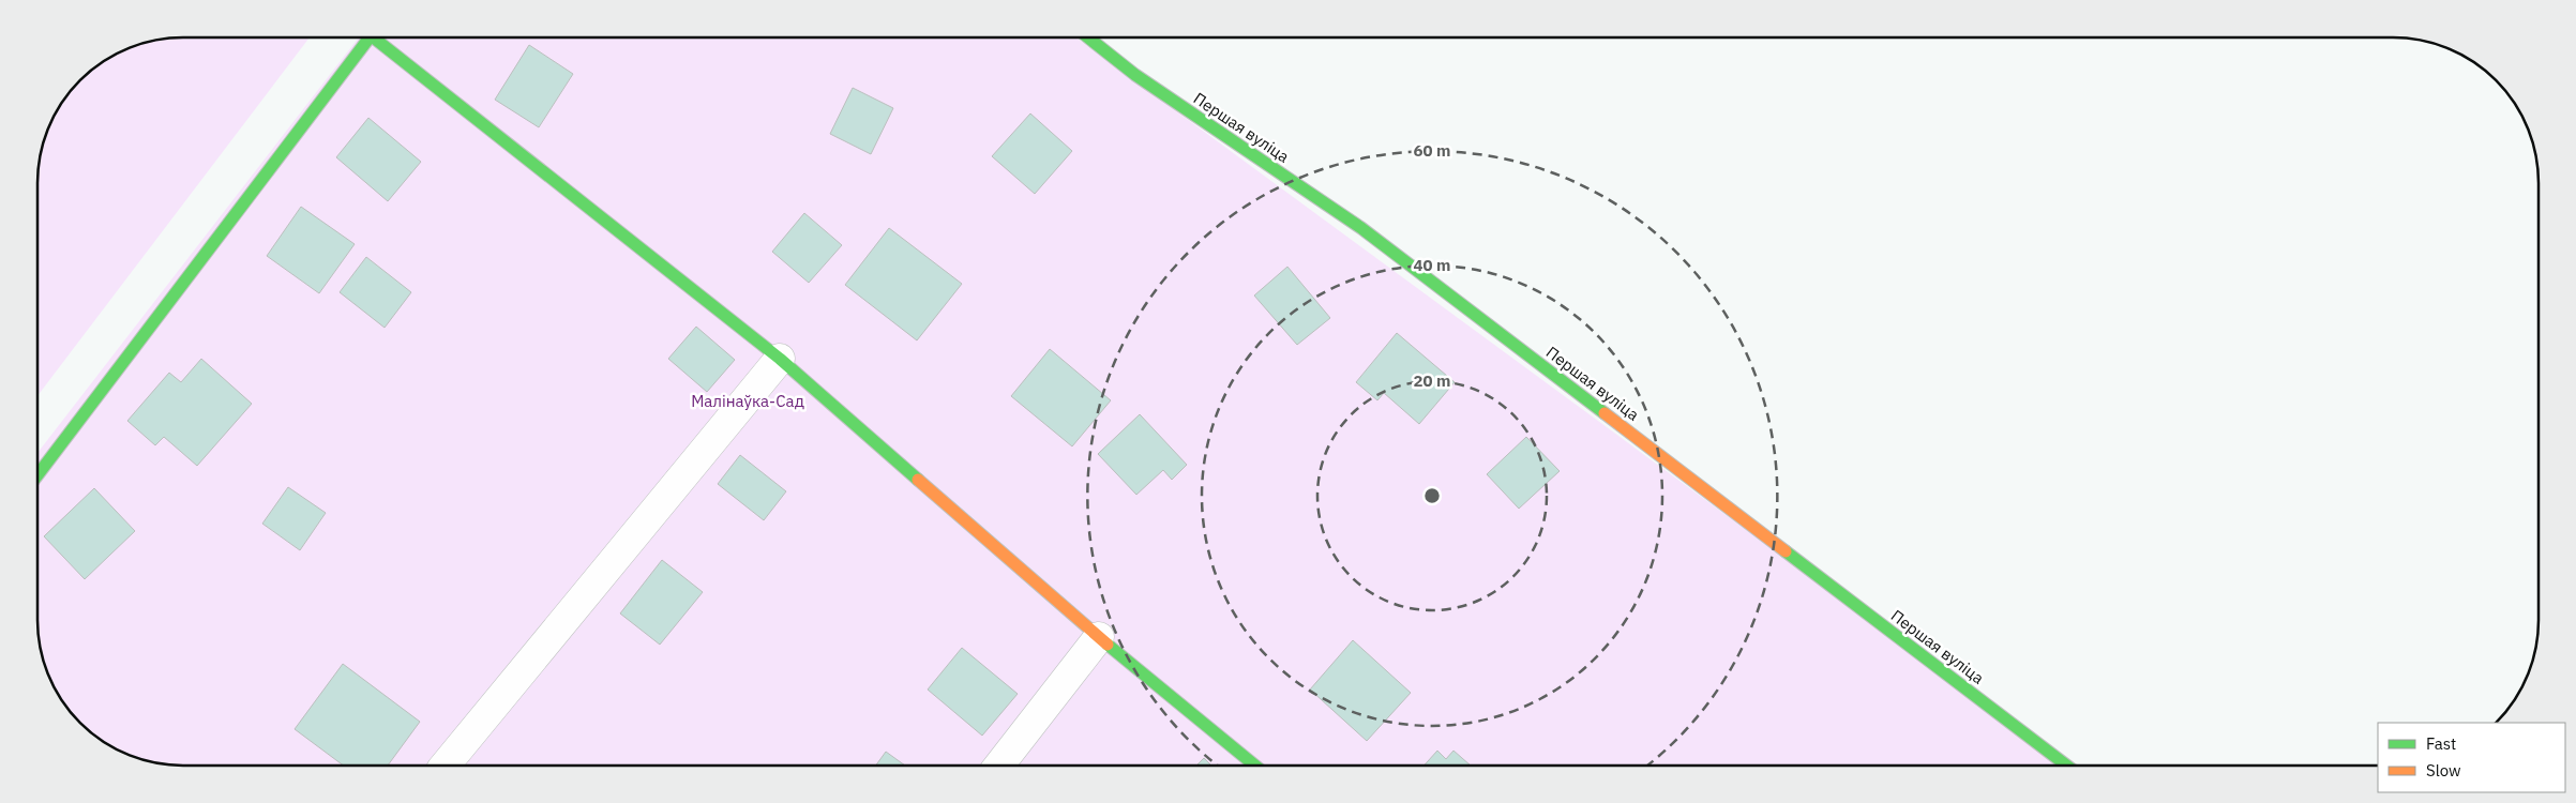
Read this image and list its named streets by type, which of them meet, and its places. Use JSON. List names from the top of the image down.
{
  "streets": {
    "street": ["Першая вуліца"]
  },
  "parks": ["Малінаўка-Сад"],
  "legend": ["Fast", "Slow"],
  "rings": ["60 m", "40 m", "20 m"]
}
